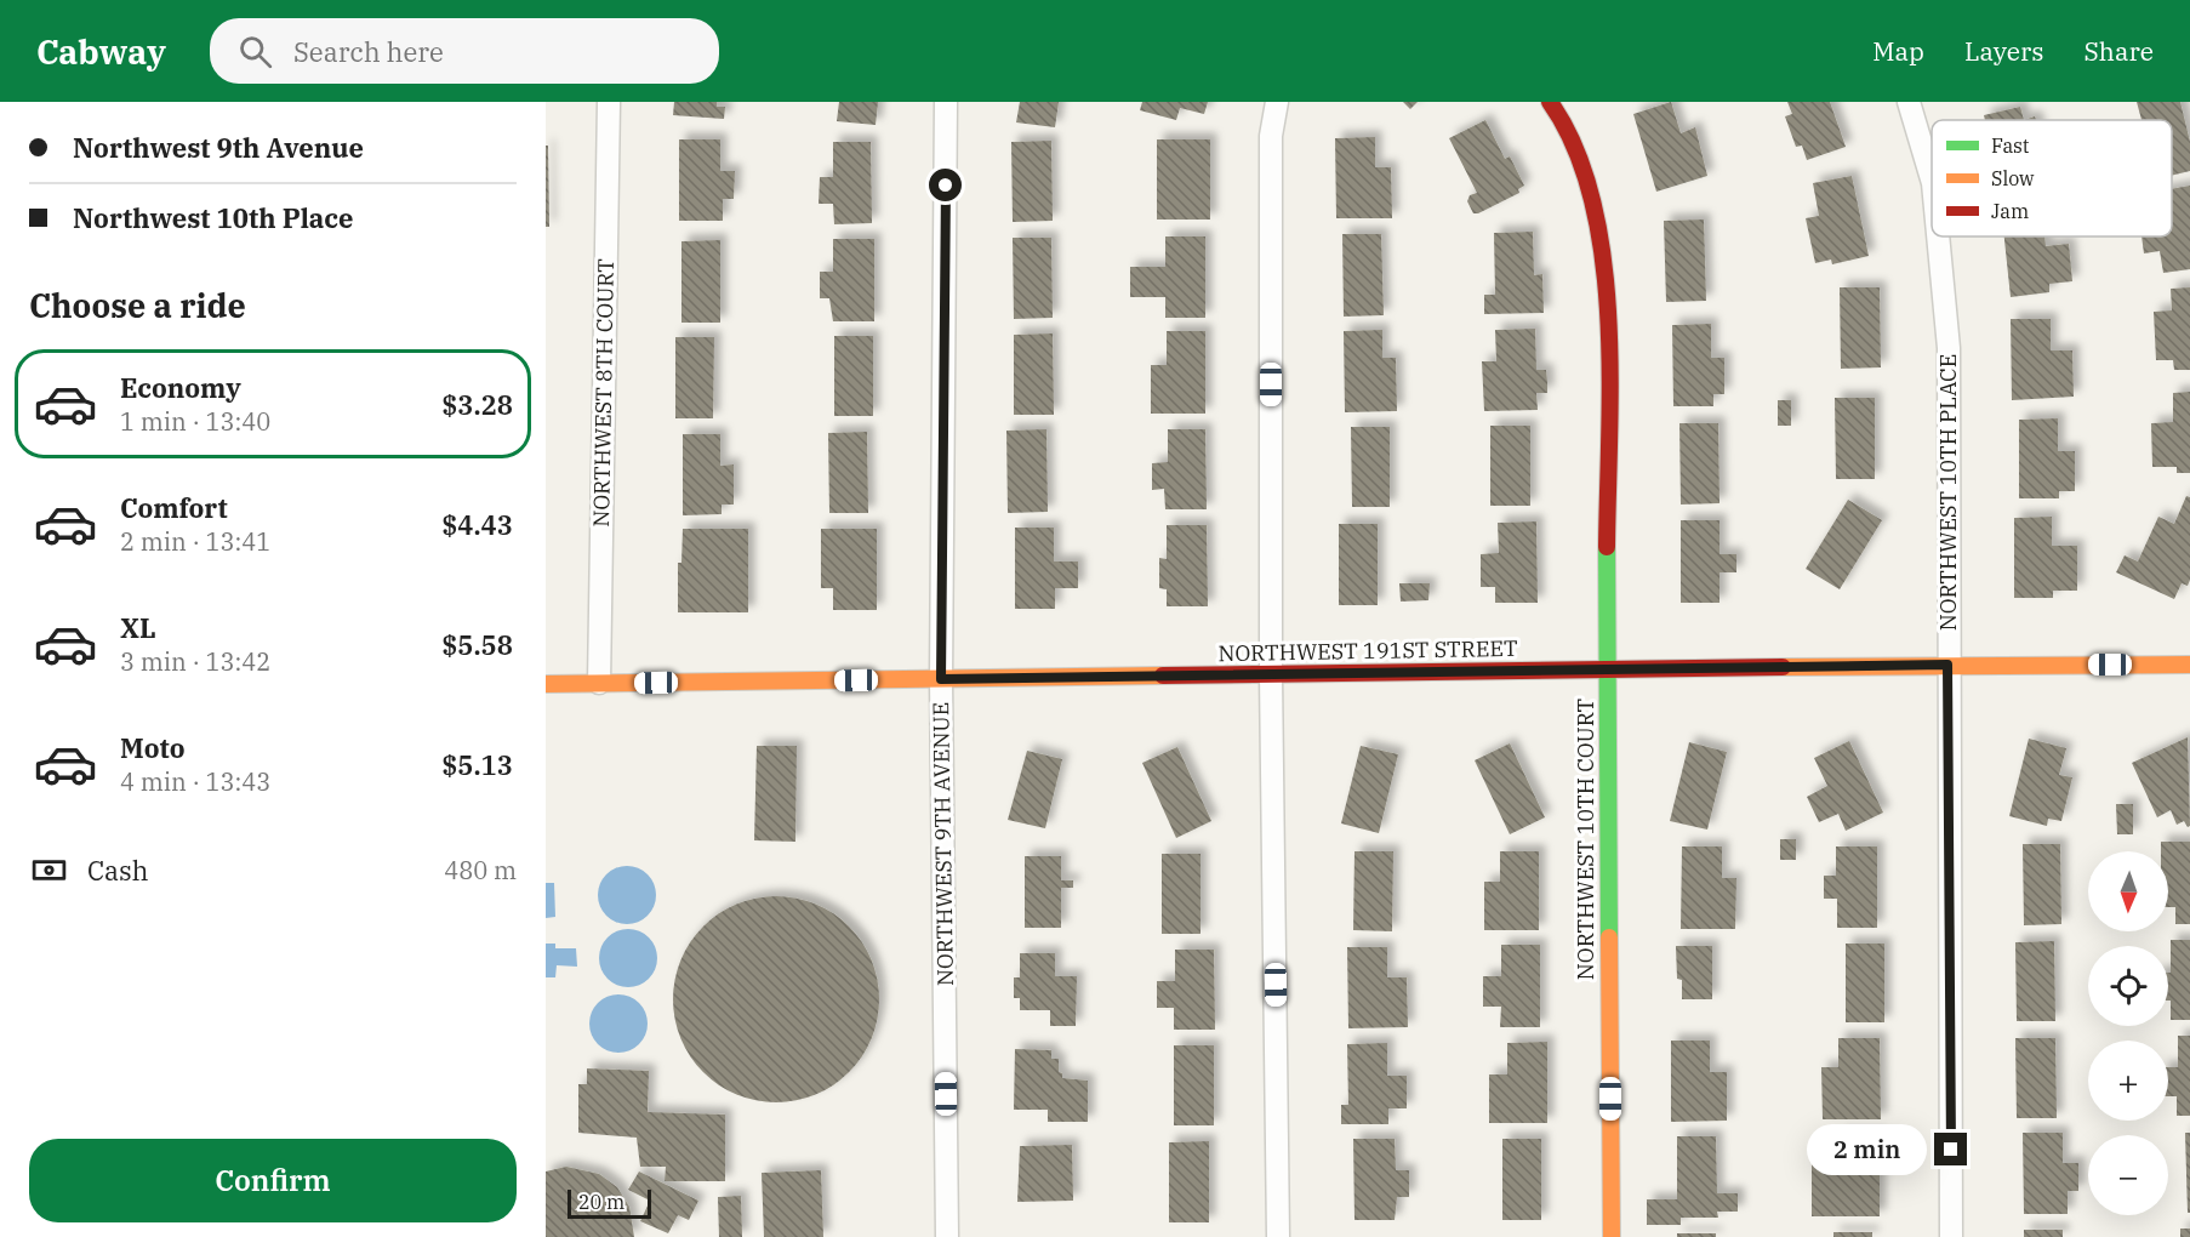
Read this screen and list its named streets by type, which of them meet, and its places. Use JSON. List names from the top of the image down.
{
  "streets": {
    "street": [
      "NORTHWEST 8TH COURT",
      "NORTHWEST 10TH PLACE",
      "NORTHWEST 191ST STREET",
      "NORTHWEST 10TH COURT",
      "NORTHWEST 9TH AVENUE"
    ]
  },
  "crossings": [
    ["NORTHWEST 8TH COURT", "NORTHWEST 191ST STREET"],
    ["NORTHWEST 10TH PLACE", "NORTHWEST 191ST STREET"],
    ["NORTHWEST 191ST STREET", "NORTHWEST 10TH COURT"],
    ["NORTHWEST 191ST STREET", "NORTHWEST 9TH AVENUE"]
  ],
  "legend": ["Fast", "Slow", "Jam"],
  "scale_bar": "20 m",
  "north": "bottom",
  "page": {
    "header": "Cabway",
    "search": "Search here",
    "nav": ["Map", "Layers", "Share"],
    "banner": ["Northwest 9th Avenue", "Northwest 10th Place"],
    "heading": "Choose a ride",
    "list": [
      {
        "name": "Economy",
        "note": "1 min · 13:40",
        "value": "$3.28"
      },
      {
        "name": "Comfort",
        "note": "2 min · 13:41",
        "value": "$4.43"
      },
      {
        "name": "XL",
        "note": "3 min · 13:42",
        "value": "$5.58"
      },
      {
        "name": "Moto",
        "note": "4 min · 13:43",
        "value": "$5.13"
      }
    ],
    "pay": ["Cash", "480 m"],
    "map_buttons": ["+", "−"],
    "buttons": "Confirm",
    "bubble": "2 min",
    "scale": "20 m"
  }
}
